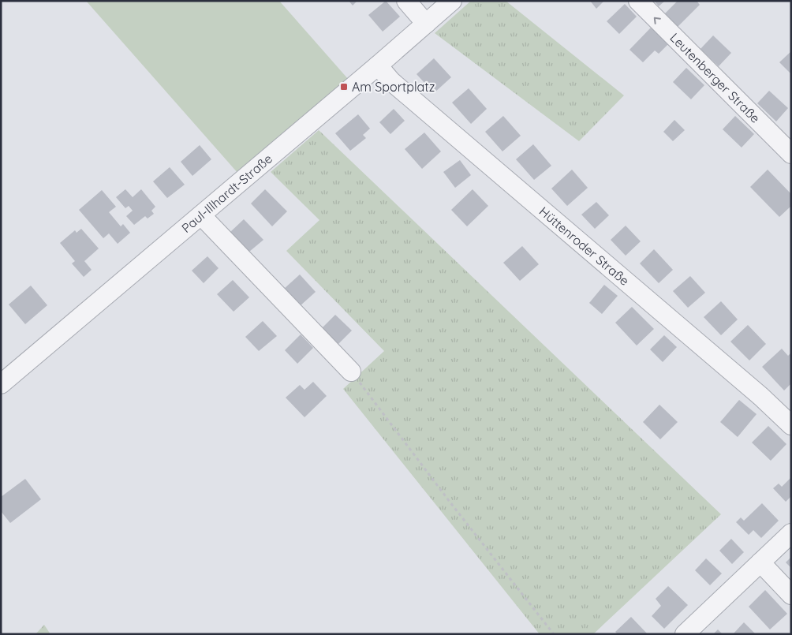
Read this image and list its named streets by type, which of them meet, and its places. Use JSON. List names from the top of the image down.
{
  "streets": {
    "street": ["Leutenberger Straße", "Paul-Illhardt-Straße", "Hüttenroder Straße"]
  },
  "crossings": [
    ["Paul-Illhardt-Straße", "Hüttenroder Straße"]
  ],
  "one_way": ["Leutenberger Straße"],
  "places": {
    "transit": ["Am Sportplatz"]
  }
}
